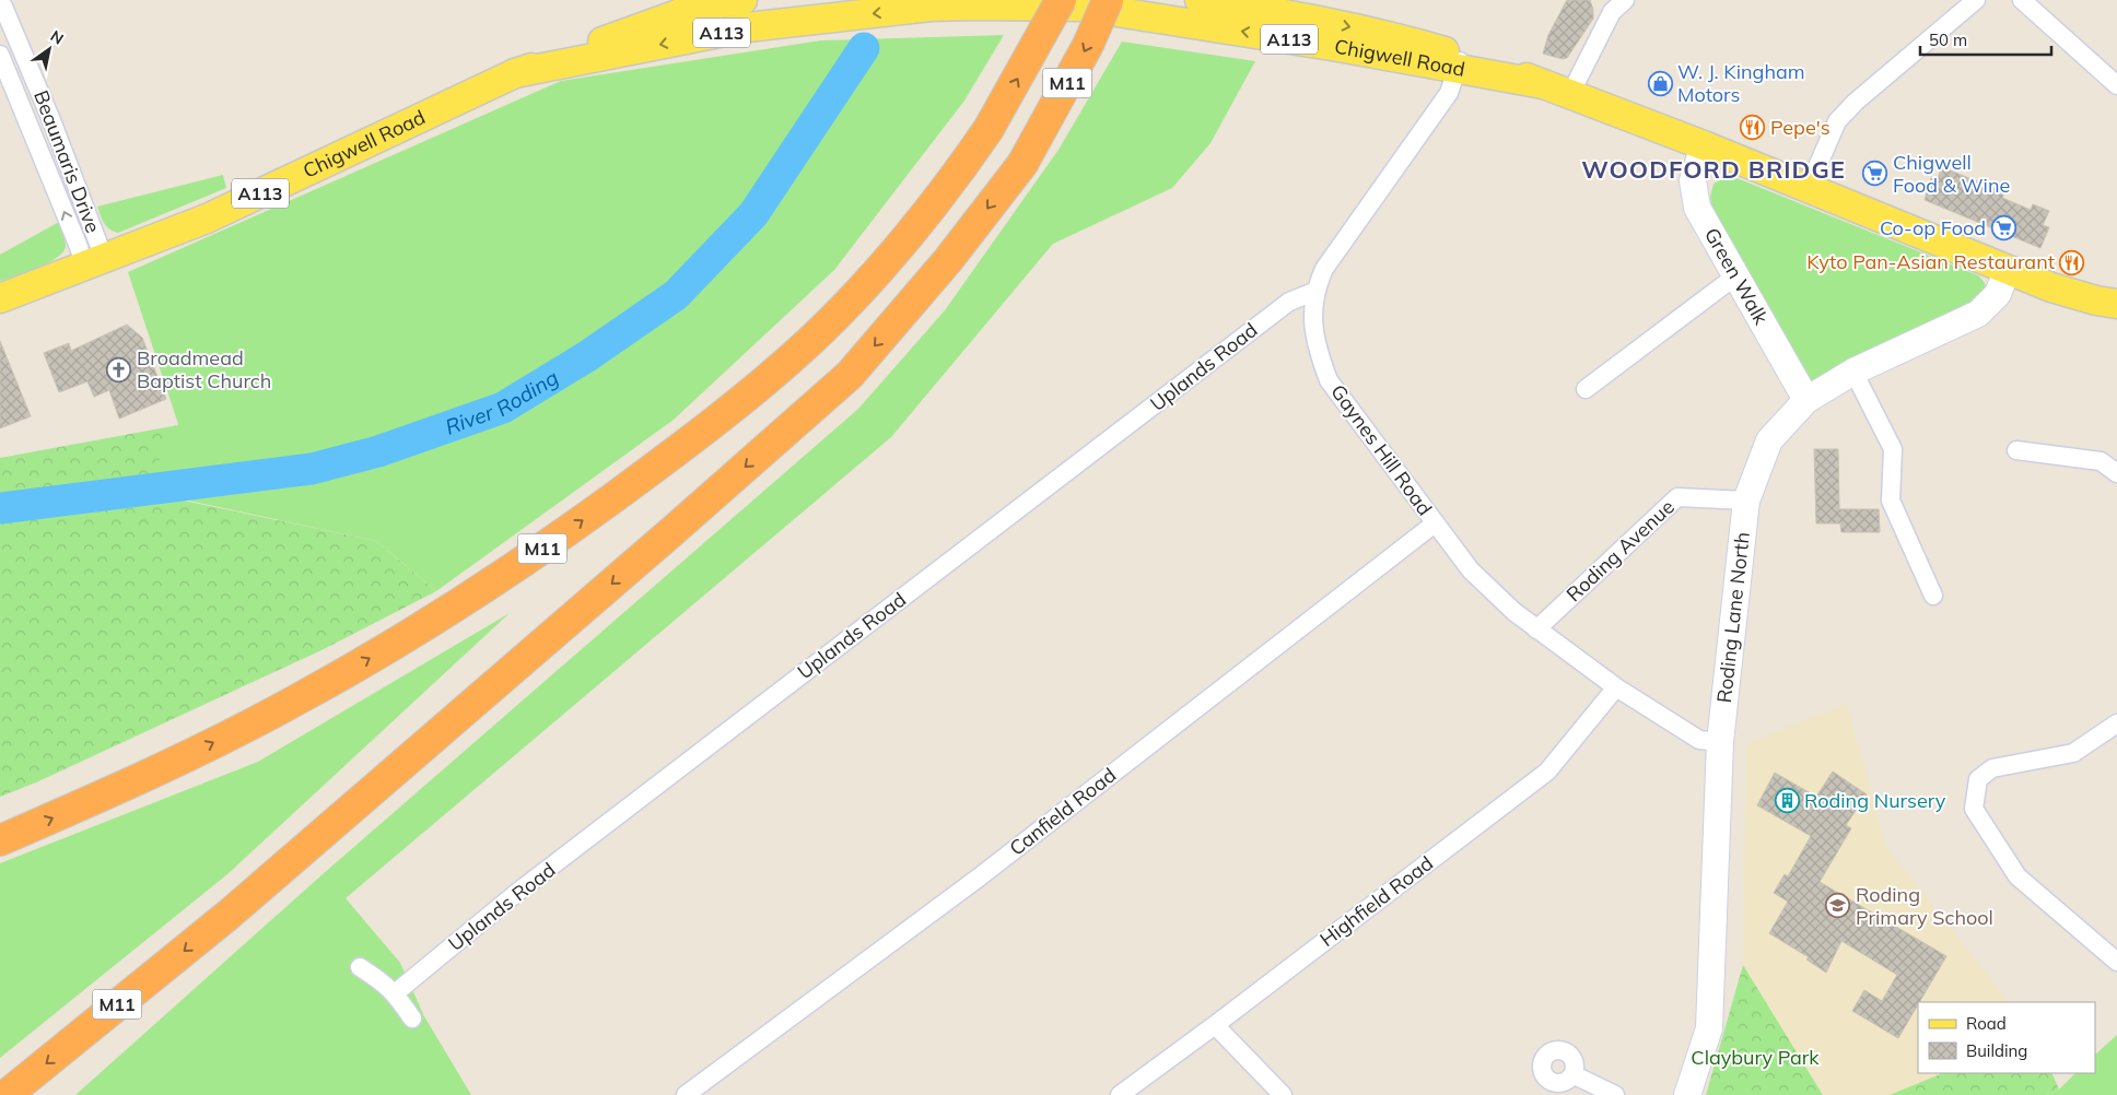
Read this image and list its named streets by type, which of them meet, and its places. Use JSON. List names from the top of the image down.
{
  "streets": {
    "highway": ["M11"],
    "main road": ["A113", "Chigwell Road"],
    "street": [
      "Beaumaris Drive",
      "Green Walk",
      "Uplands Road",
      "Gaynes Hill Road",
      "Roding Avenue",
      "Roding Lane North",
      "Canfield Road",
      "Highfield Road"
    ]
  },
  "crossings": [
    ["Chigwell Road", "Beaumaris Drive"],
    ["Chigwell Road", "Green Walk"],
    ["Chigwell Road", "Gaynes Hill Road"],
    ["Chigwell Road", "Roding Lane North"],
    ["Green Walk", "Roding Lane North"],
    ["Uplands Road", "Gaynes Hill Road"],
    ["Gaynes Hill Road", "Roding Avenue"],
    ["Gaynes Hill Road", "Roding Lane North"],
    ["Gaynes Hill Road", "Canfield Road"],
    ["Gaynes Hill Road", "Highfield Road"],
    ["Roding Avenue", "Roding Lane North"]
  ],
  "districts": ["WOODFORD BRIDGE"],
  "water": ["River Roding"],
  "parks": ["Claybury Park"],
  "places": {
    "shop": ["W. J. Kingham Motors"],
    "restaurant": ["Pepe's", "Kyto Pan-Asian Restaurant"],
    "supermarket": ["Chigwell Food & Wine", "Co-op Food"],
    "church": ["Broadmead Baptist Church"],
    "building": ["Roding Nursery"],
    "school or university": ["Roding Primary School"]
  },
  "legend": ["Road", "Building"],
  "scale_bar": "50 m",
  "north": "top right"
}
